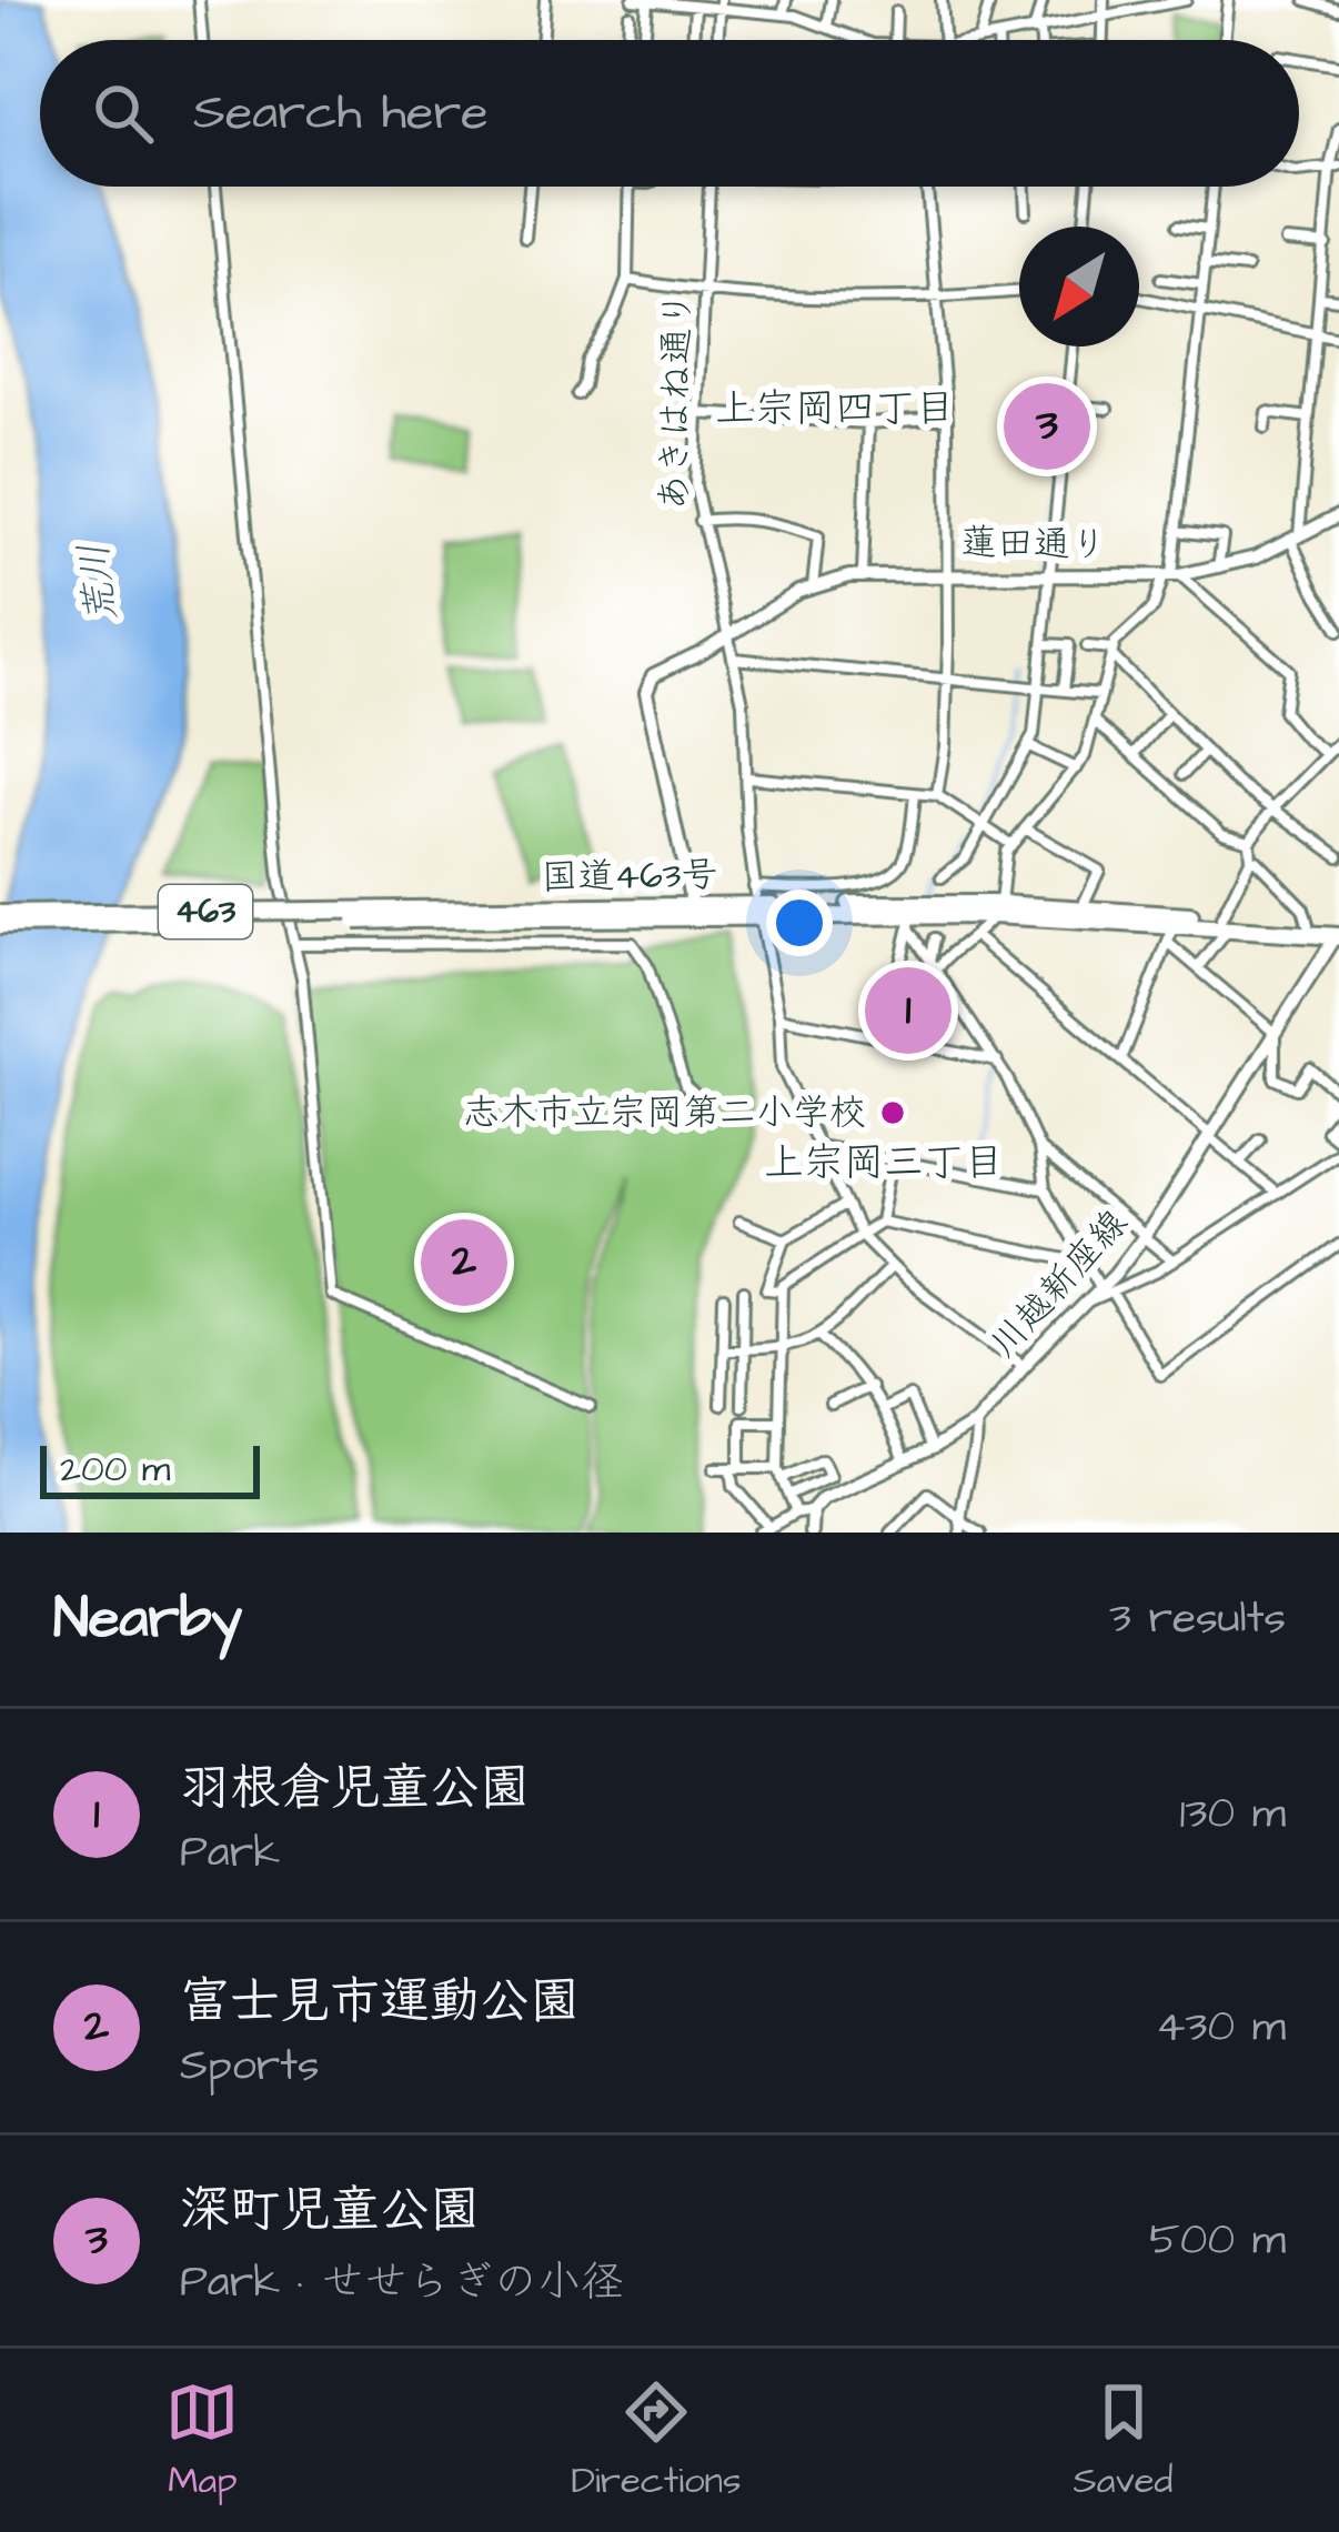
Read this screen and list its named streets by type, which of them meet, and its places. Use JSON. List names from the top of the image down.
{
  "streets": {
    "highway": ["国道463号", "463"],
    "main road": ["蓮田通り", "川越新座線"],
    "street": ["あきはね通り"]
  },
  "crossings": [
    ["あきはね通り", "蓮田通り"],
    ["蓮田通り", "国道463号"],
    ["国道463号", "川越新座線"]
  ],
  "districts": ["上宗岡四丁目", "上宗岡三丁目"],
  "water": ["荒川"],
  "places": ["志木市立宗岡第二小学校"],
  "scale_bar": "200 m",
  "north": "bottom left",
  "page": {
    "search": "Search here",
    "pins": ["3", "1", "2"],
    "scale": "200 m",
    "heading": ["Nearby", "3 results"],
    "list": [
      {
        "mark": "1",
        "name": "羽根倉児童公園",
        "note": "Park",
        "value": "130 m"
      },
      {
        "mark": "2",
        "name": "富士見市運動公園",
        "note": "Sports",
        "value": "430 m"
      },
      {
        "mark": "3",
        "name": "深町児童公園",
        "note": "Park · せせらぎの小径",
        "value": "500 m"
      }
    ],
    "nav": ["Map", "Directions", "Saved"]
  }
}
